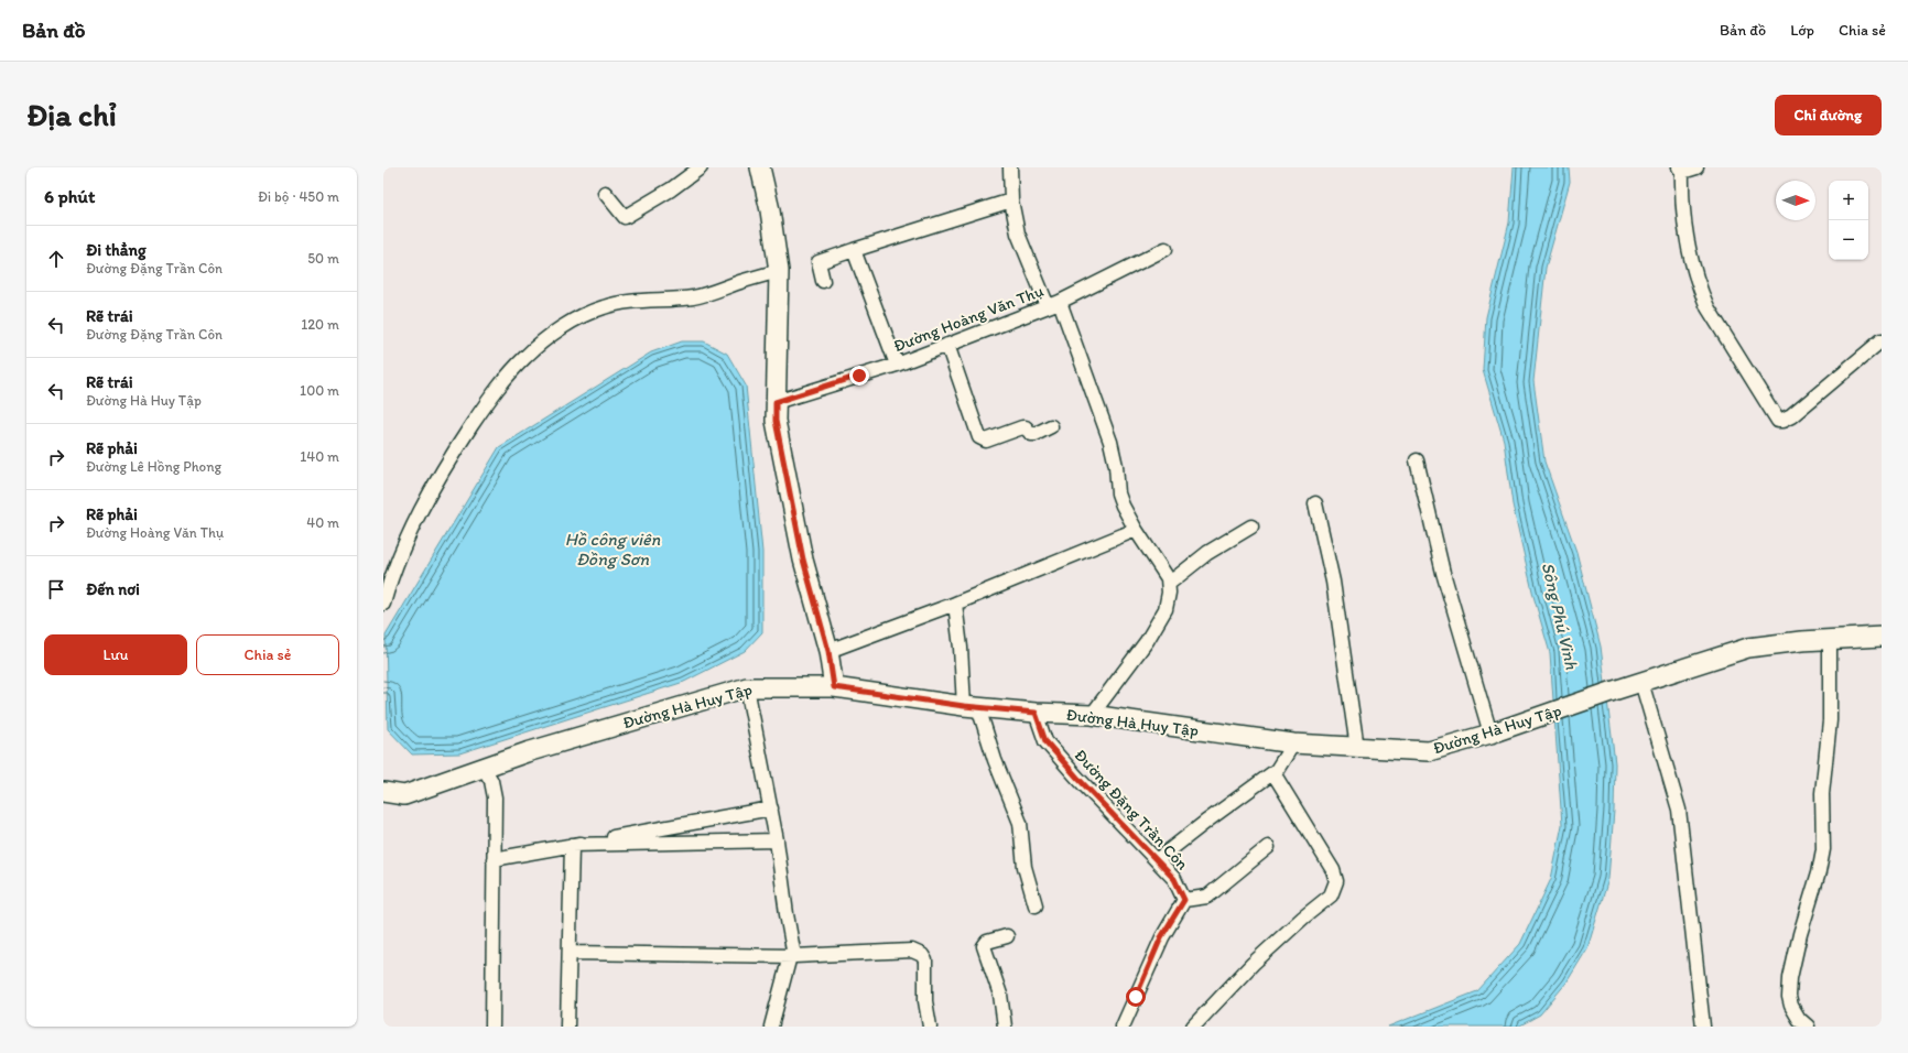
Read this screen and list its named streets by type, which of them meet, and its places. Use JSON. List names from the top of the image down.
{
  "streets": {
    "main road": ["Đường Hà Huy Tập"],
    "street": ["Đường Hoàng Văn Thụ", "Đường Đặng Trần Côn"]
  },
  "crossings": [
    ["Đường Hà Huy Tập", "Đường Đặng Trần Côn"]
  ],
  "water": ["Hồ công viên Đồng Sơn", "Sông Phú Vinh"],
  "north": "right",
  "page": {
    "header": "Bản đồ",
    "nav": ["Bản đồ", "Lớp", "Chia sẻ"],
    "buttons": [
      "Chỉ đường",
      ["Lưu", "Chia sẻ"]
    ],
    "title": "Địa chỉ",
    "heading": ["6 phút", "Đi bộ · 450 m"],
    "map_buttons": ["+", "−"],
    "list": [
      ["Đi thẳng", "Đường Đặng Trần Côn", "50 m"],
      ["Rẽ trái", "Đường Đặng Trần Côn", "120 m"],
      ["Rẽ trái", "Đường Hà Huy Tập", "100 m"],
      ["Rẽ phải", "Đường Lê Hồng Phong", "140 m"],
      ["Rẽ phải", "Đường Hoàng Văn Thụ", "40 m"],
      "Đến nơi"
    ]
  }
}
